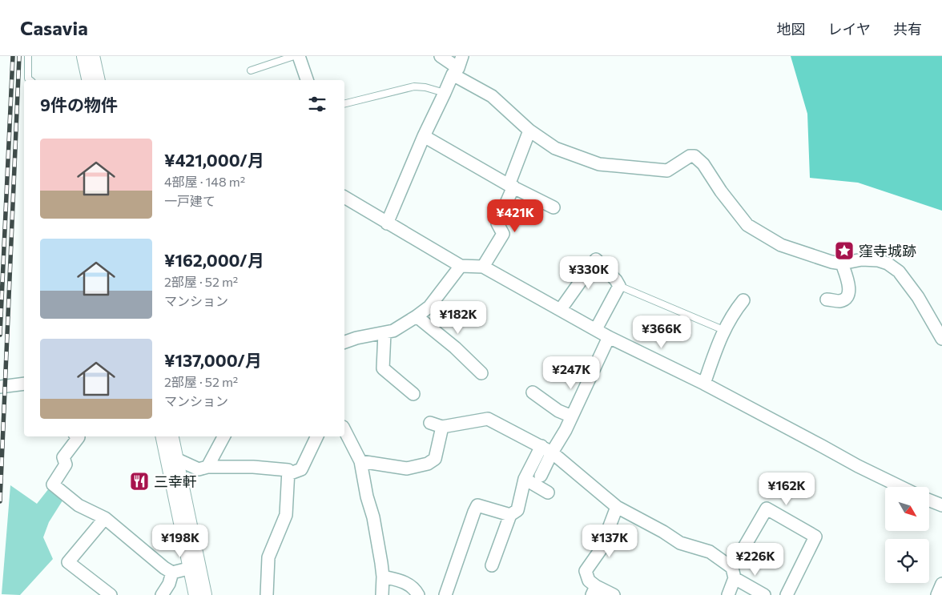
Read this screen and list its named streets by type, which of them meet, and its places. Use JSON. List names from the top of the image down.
{
  "places": {
    "place": ["窪寺城跡"],
    "restaurant": ["三幸軒"]
  },
  "north": "bottom right",
  "page": {
    "header": "Casavia",
    "nav": ["地図", "レイヤ", "共有"],
    "heading": "9件の物件",
    "list": [
      {
        "name": "¥421,000/月",
        "note": "4部屋 · 148 m² · 一戸建て"
      },
      {
        "name": "¥162,000/月",
        "note": "2部屋 · 52 m² · マンション"
      },
      {
        "name": "¥137,000/月",
        "note": "2部屋 · 52 m² · マンション"
      }
    ],
    "price": [
      "¥421K",
      "¥330K",
      "¥182K",
      "¥366K",
      "¥247K",
      "¥162K",
      "¥198K",
      "¥137K",
      "¥226K"
    ]
  }
}
